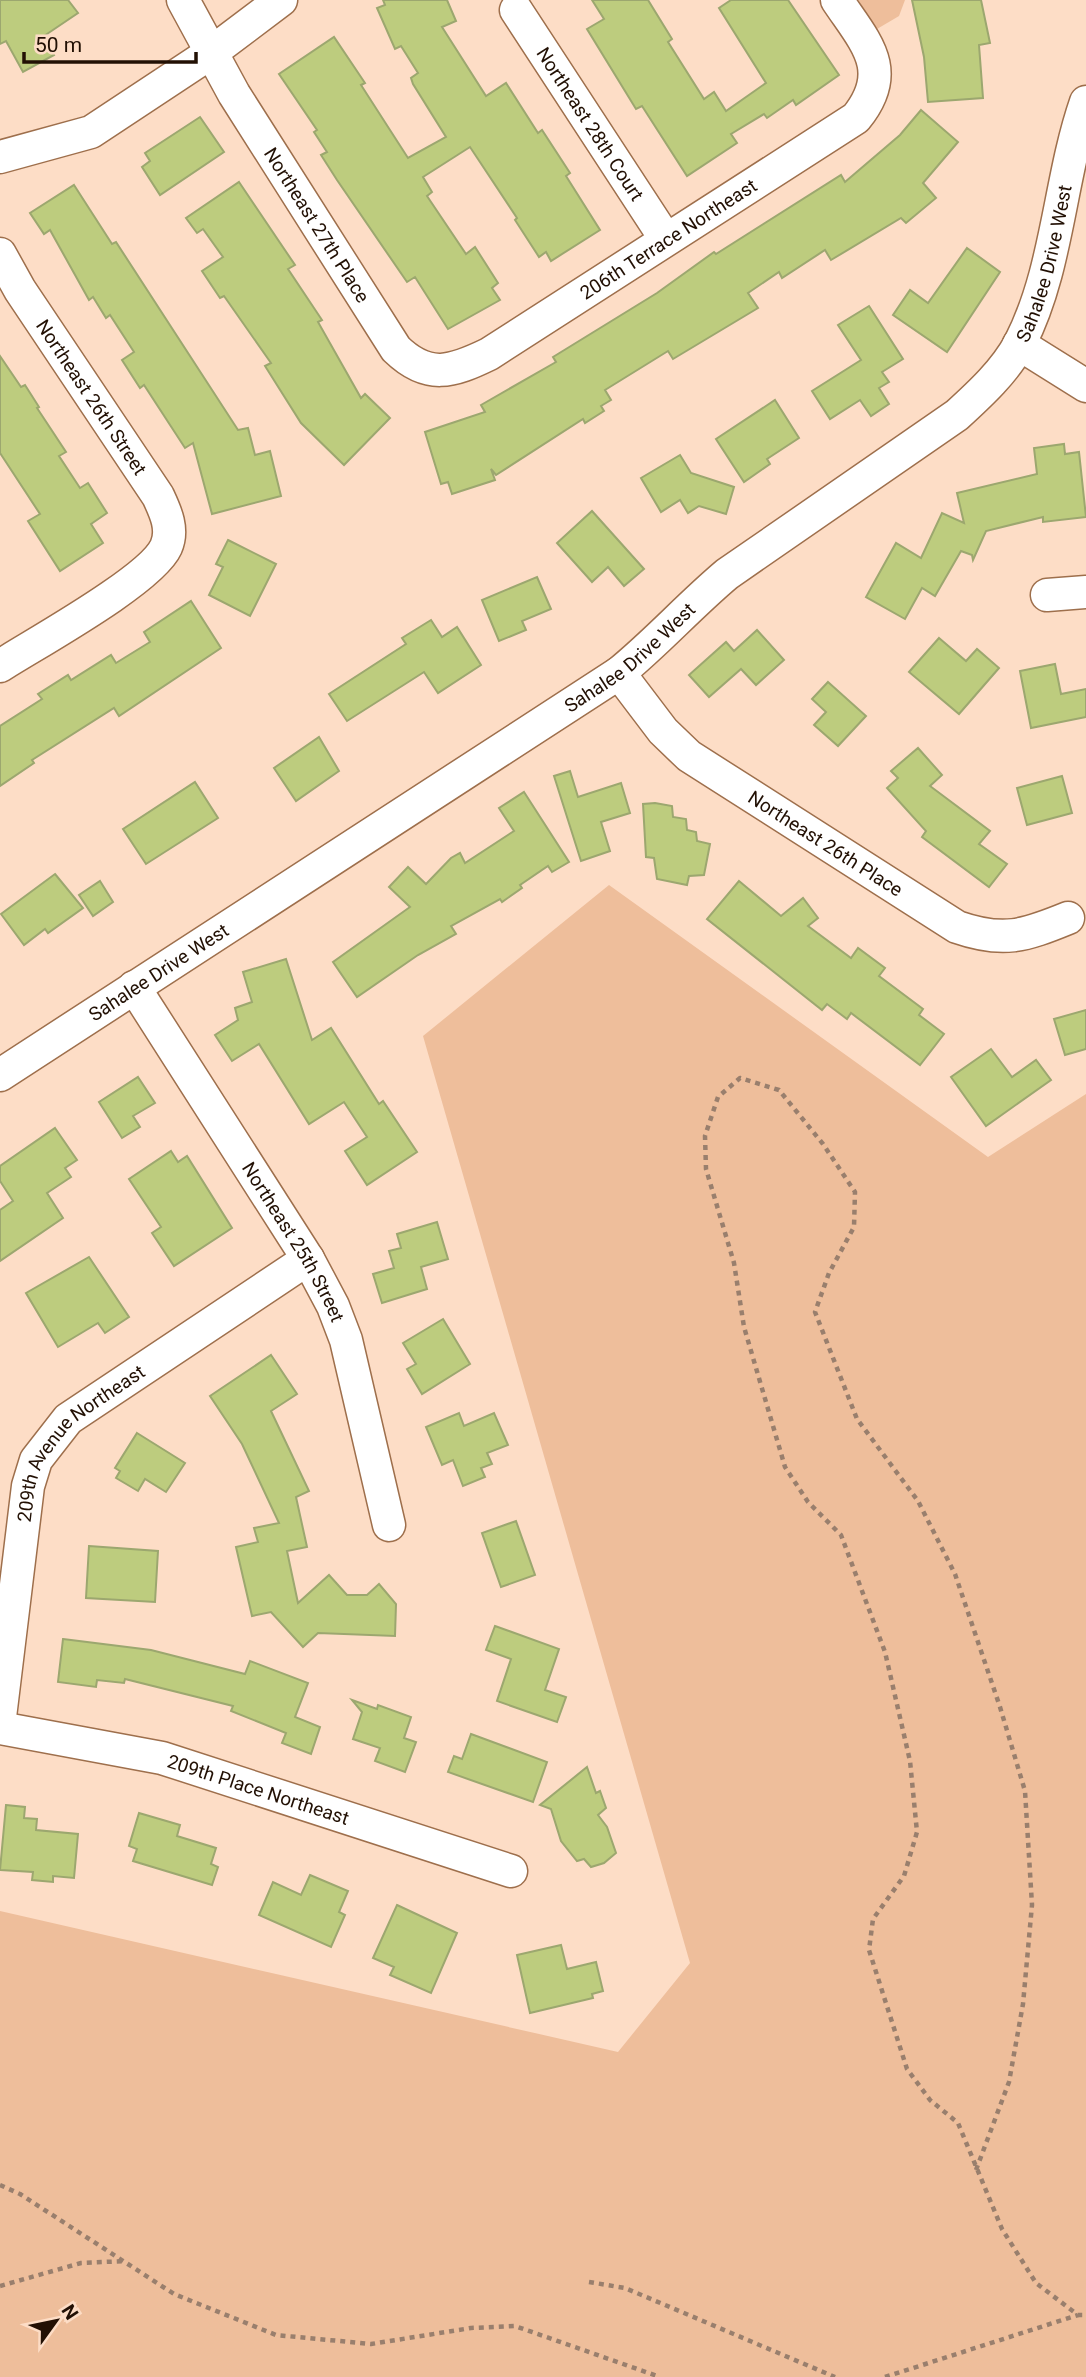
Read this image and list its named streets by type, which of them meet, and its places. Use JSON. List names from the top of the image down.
{
  "streets": {
    "street": [
      "Northeast 28th Court",
      "Northeast 27th Place",
      "206th Terrace Northeast",
      "Sahalee Drive West",
      "Northeast 26th Street",
      "Northeast 26th Place",
      "Northeast 25th Street",
      "209th Avenue Northeast",
      "209th Place Northeast"
    ]
  },
  "crossings": [
    ["Northeast 28th Court", "206th Terrace Northeast"],
    ["Northeast 27th Place", "206th Terrace Northeast"],
    ["Sahalee Drive West", "Northeast 26th Place"],
    ["Sahalee Drive West", "Northeast 25th Street"],
    ["Northeast 25th Street", "209th Avenue Northeast"]
  ],
  "scale_bar": "50 m",
  "north": "top right"
}
